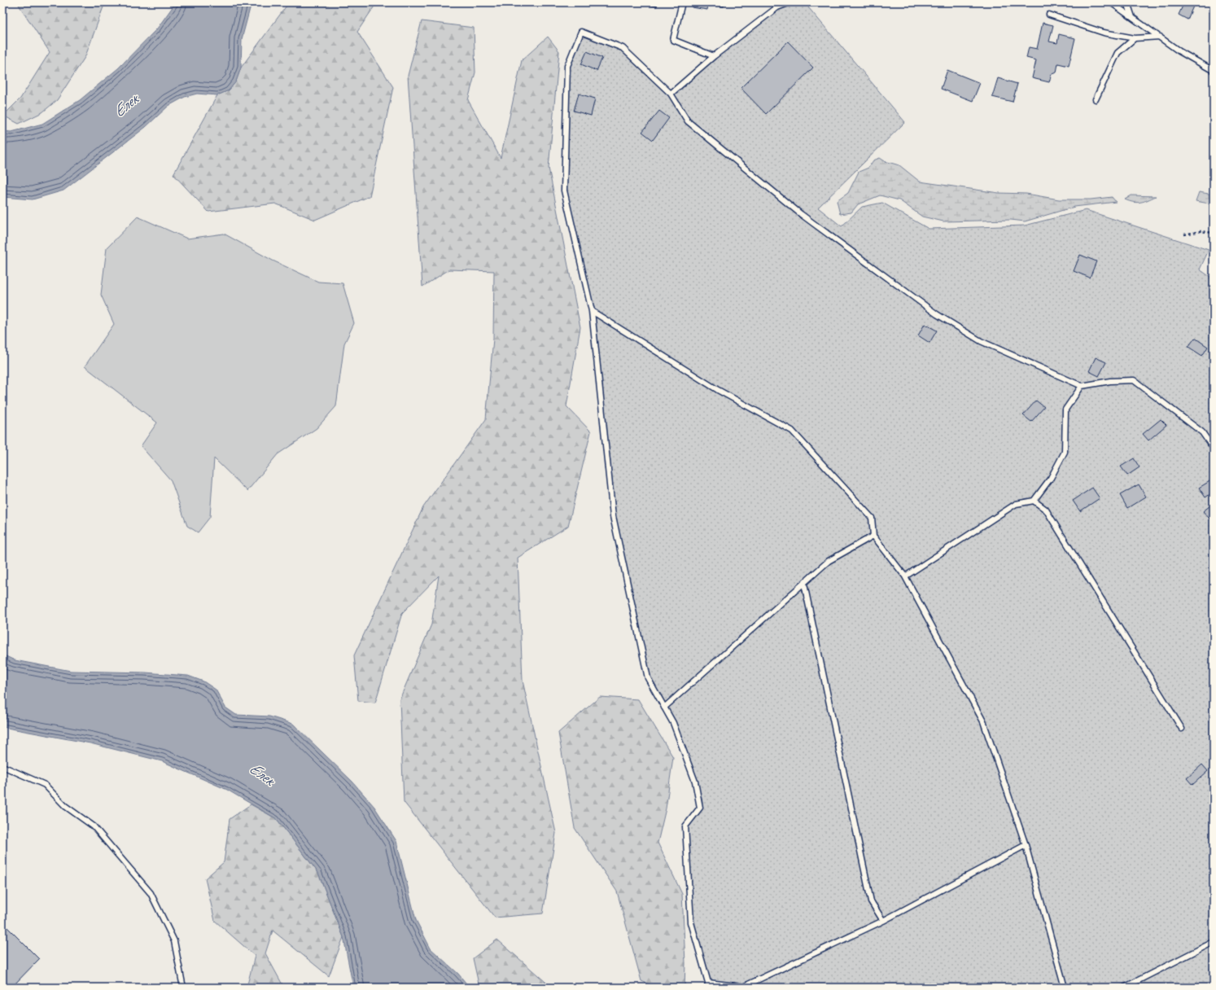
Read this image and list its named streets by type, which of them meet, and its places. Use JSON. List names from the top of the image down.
{
  "water": ["Елек"]
}
